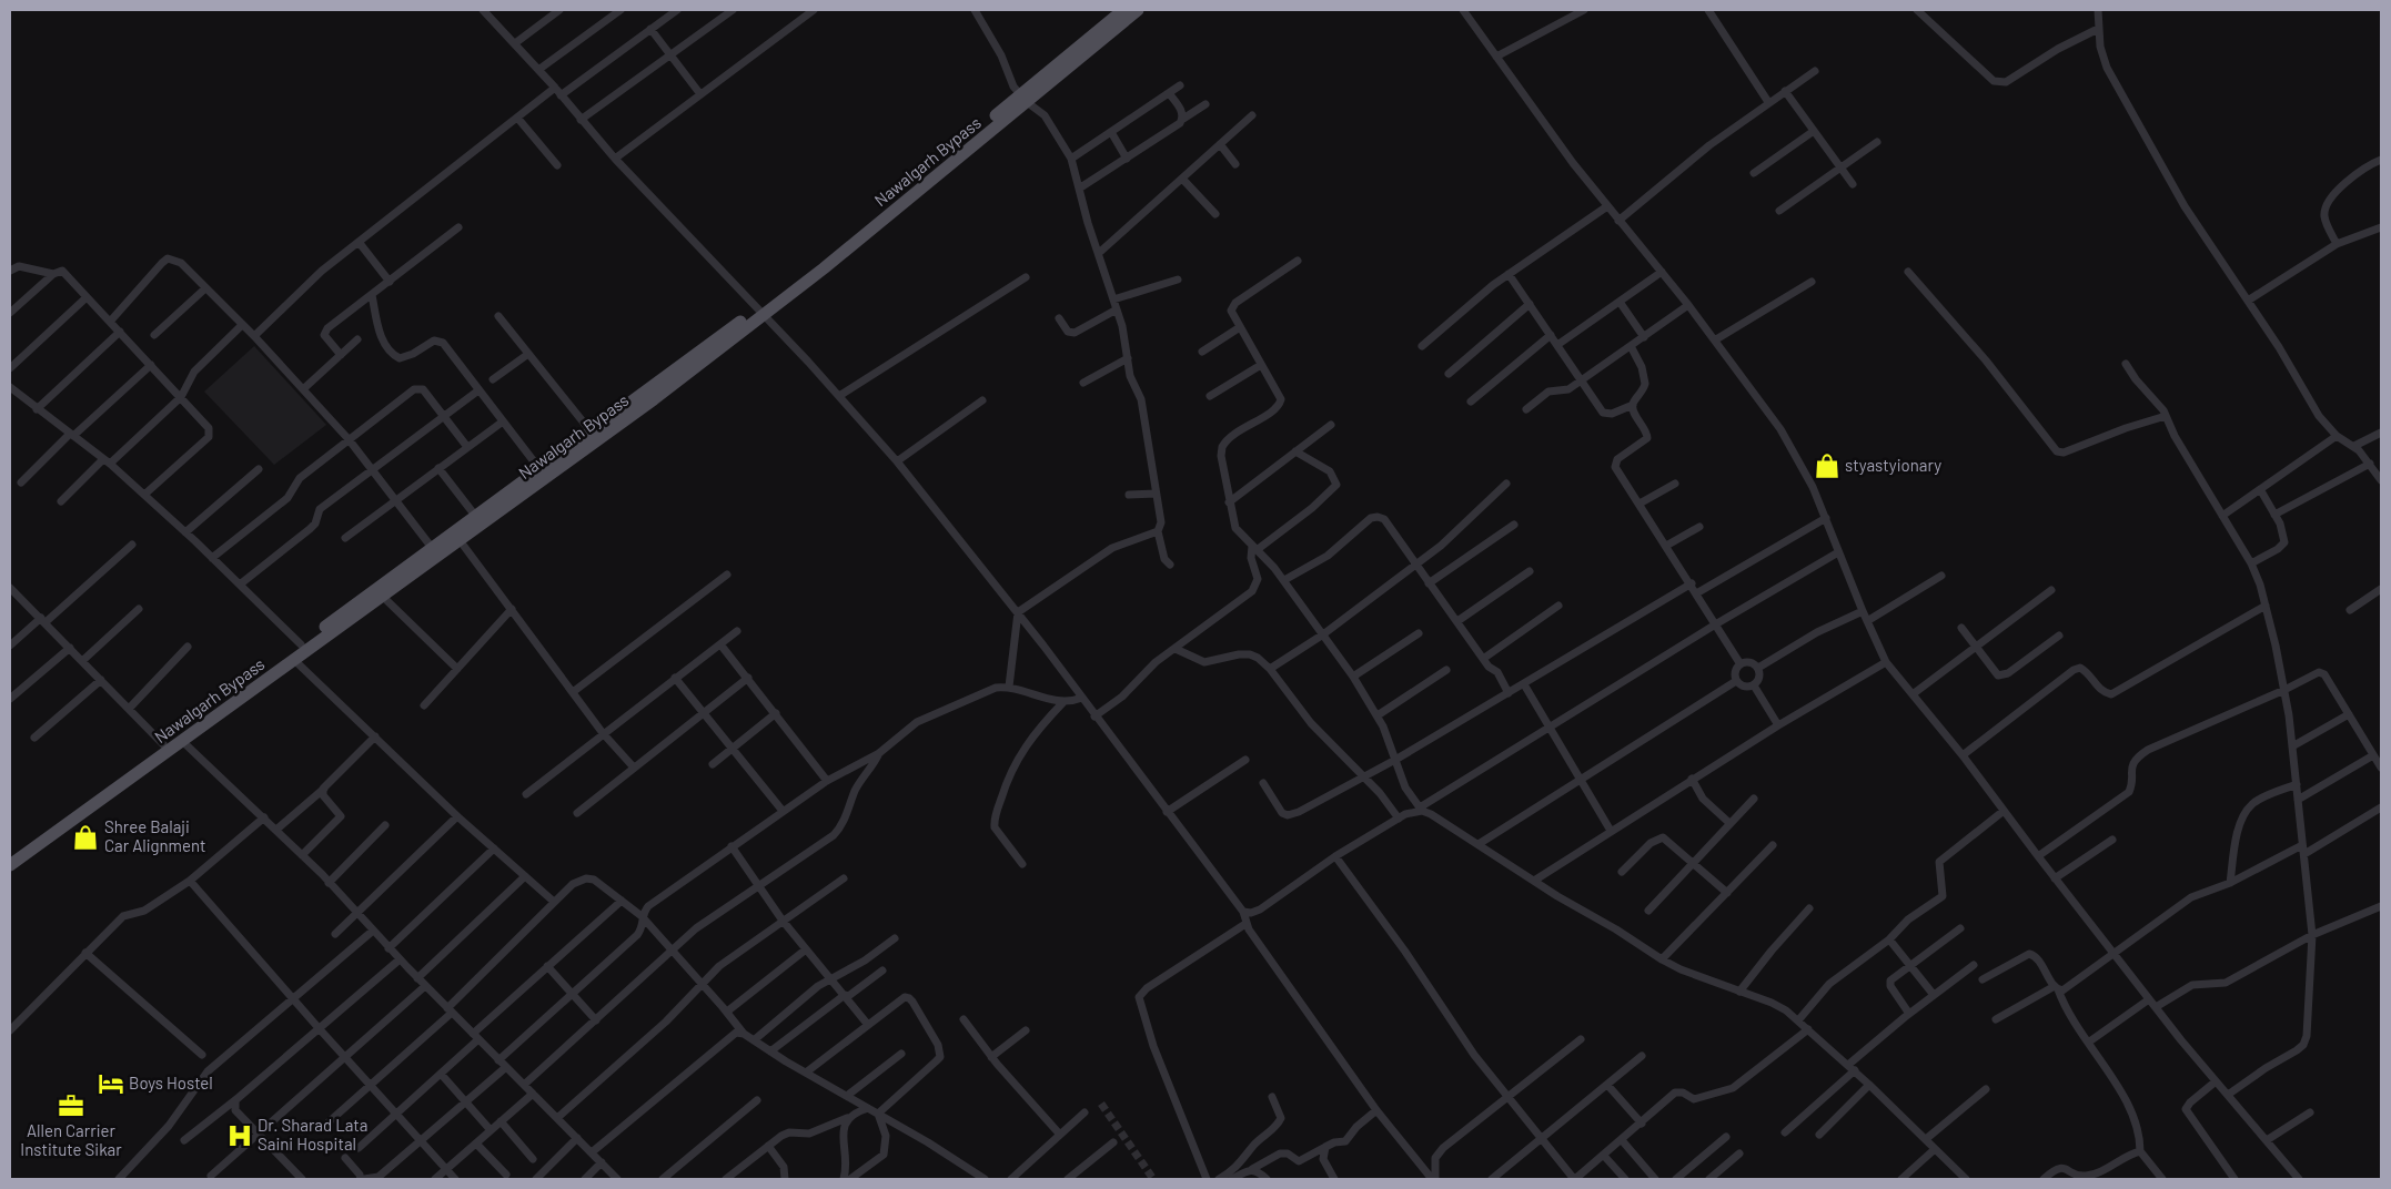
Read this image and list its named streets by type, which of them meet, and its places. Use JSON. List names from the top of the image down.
{
  "streets": {
    "main road": ["Nawalgarh Bypass"]
  },
  "places": {
    "shop": ["styastyionary", "Shree Balaji Car Alignment"],
    "hotel": ["Boys Hostel"],
    "office": ["Allen Carrier Institute Sikar"],
    "hospital": ["Dr. Sharad Lata Saini Hospital"]
  }
}
